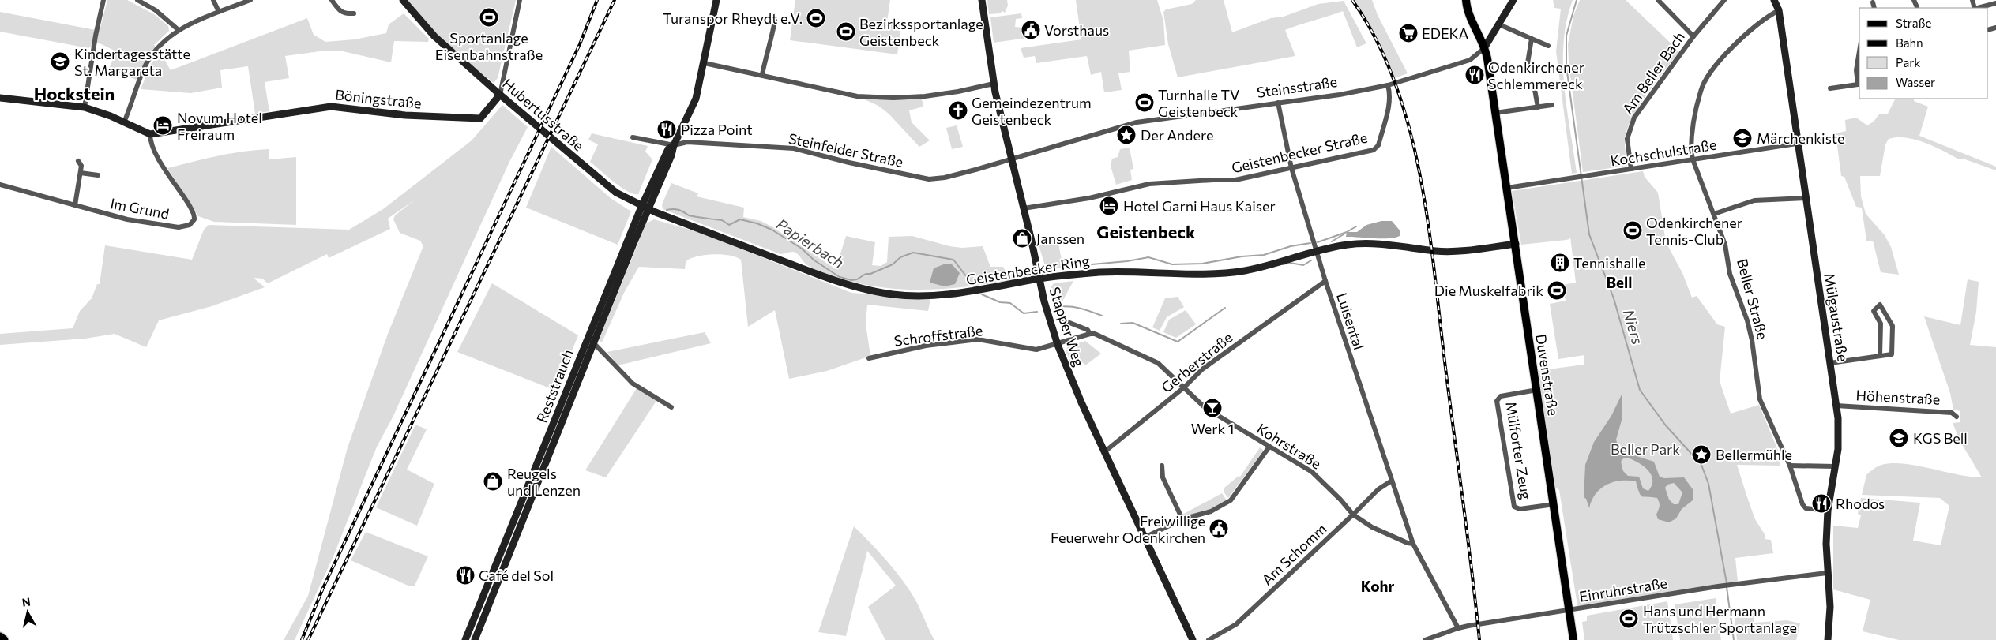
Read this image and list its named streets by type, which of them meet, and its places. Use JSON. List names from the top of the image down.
{
  "streets": {
    "main road": [
      "Steinsstraße",
      "Böningstraße",
      "Hubertusstraße",
      "Geistenbecker Ring",
      "Mülgaustraße",
      "Stapper Weg",
      "Duvenstraße",
      "Reststrauch"
    ],
    "street": [
      "Am Beller Bach",
      "Steinfelder Straße",
      "Geistenbecker Straße",
      "Kochschulstraße",
      "Im Grund",
      "Beller Straße",
      "Luisental",
      "Schroffstraße",
      "Gerberstraße",
      "Höhenstraße",
      "Kohrstraße",
      "Mülforter Zeug",
      "Am Schomm",
      "Einruhrstraße"
    ]
  },
  "crossings": [
    ["Am Beller Bach", "Kochschulstraße"],
    ["Steinsstraße", "Steinfelder Straße"],
    ["Steinsstraße", "Geistenbecker Straße"],
    ["Steinsstraße", "Luisental"],
    ["Steinsstraße", "Stapper Weg"],
    ["Steinsstraße", "Duvenstraße"],
    ["Böningstraße", "Hubertusstraße"],
    ["Böningstraße", "Im Grund"],
    ["Hubertusstraße", "Geistenbecker Ring"],
    ["Hubertusstraße", "Reststrauch"],
    ["Steinfelder Straße", "Stapper Weg"],
    ["Steinfelder Straße", "Reststrauch"],
    ["Geistenbecker Straße", "Luisental"],
    ["Geistenbecker Straße", "Stapper Weg"],
    ["Kochschulstraße", "Beller Straße"],
    ["Kochschulstraße", "Mülgaustraße"],
    ["Kochschulstraße", "Duvenstraße"],
    ["Geistenbecker Ring", "Luisental"],
    ["Geistenbecker Ring", "Stapper Weg"],
    ["Geistenbecker Ring", "Duvenstraße"],
    ["Geistenbecker Ring", "Reststrauch"],
    ["Beller Straße", "Mülgaustraße"],
    ["Mülgaustraße", "Höhenstraße"],
    ["Mülgaustraße", "Einruhrstraße"],
    ["Luisental", "Gerberstraße"],
    ["Luisental", "Kohrstraße"],
    ["Luisental", "Am Schomm"],
    ["Stapper Weg", "Schroffstraße"],
    ["Stapper Weg", "Gerberstraße"],
    ["Gerberstraße", "Kohrstraße"],
    ["Duvenstraße", "Mülforter Zeug"],
    ["Duvenstraße", "Einruhrstraße"],
    ["Kohrstraße", "Am Schomm"]
  ],
  "districts": [
    "Hockstein",
    "Geistenbeck",
    "Bell",
    "Kohr"
  ],
  "water": ["Papierbach", "Niers"],
  "parks": ["Beller Park"],
  "places": {
    "sports": [
      "Sportanlage Eisenbahnstraße",
      "Turanspor Rheydt e.V.",
      "Bezirkssportanlage Geistenbeck",
      "Turnhalle TV Geistenbeck",
      "Odenkirchener Tennis-Club",
      "Die Muskelfabrik",
      "Hans und Hermann Trützschler Sportanlage"
    ],
    "public building": ["Vorsthaus", "Freiwillige Feuerwehr Odenkirchen"],
    "supermarket": ["EDEKA"],
    "school or university": ["Kindertagesstätte St. Margareta", "Märchenkiste", "KGS Bell"],
    "restaurant": [
      "Odenkirchener Schlemmereck",
      "Pizza Point",
      "Rhodos",
      "Café del Sol"
    ],
    "church": ["Gemeindezentrum Geistenbeck"],
    "hotel": ["Novum Hotel Freiraum", "Hotel Garni Haus Kaiser"],
    "place": ["Der Andere", "Bellermühle"],
    "shop": ["Janssen", "Reugels und Lenzen"],
    "building": ["Tennishalle"],
    "bar": ["Werk 1"]
  },
  "legend": [
    "Straße",
    "Bahn",
    "Park",
    "Wasser"
  ],
  "north": "top"
}
